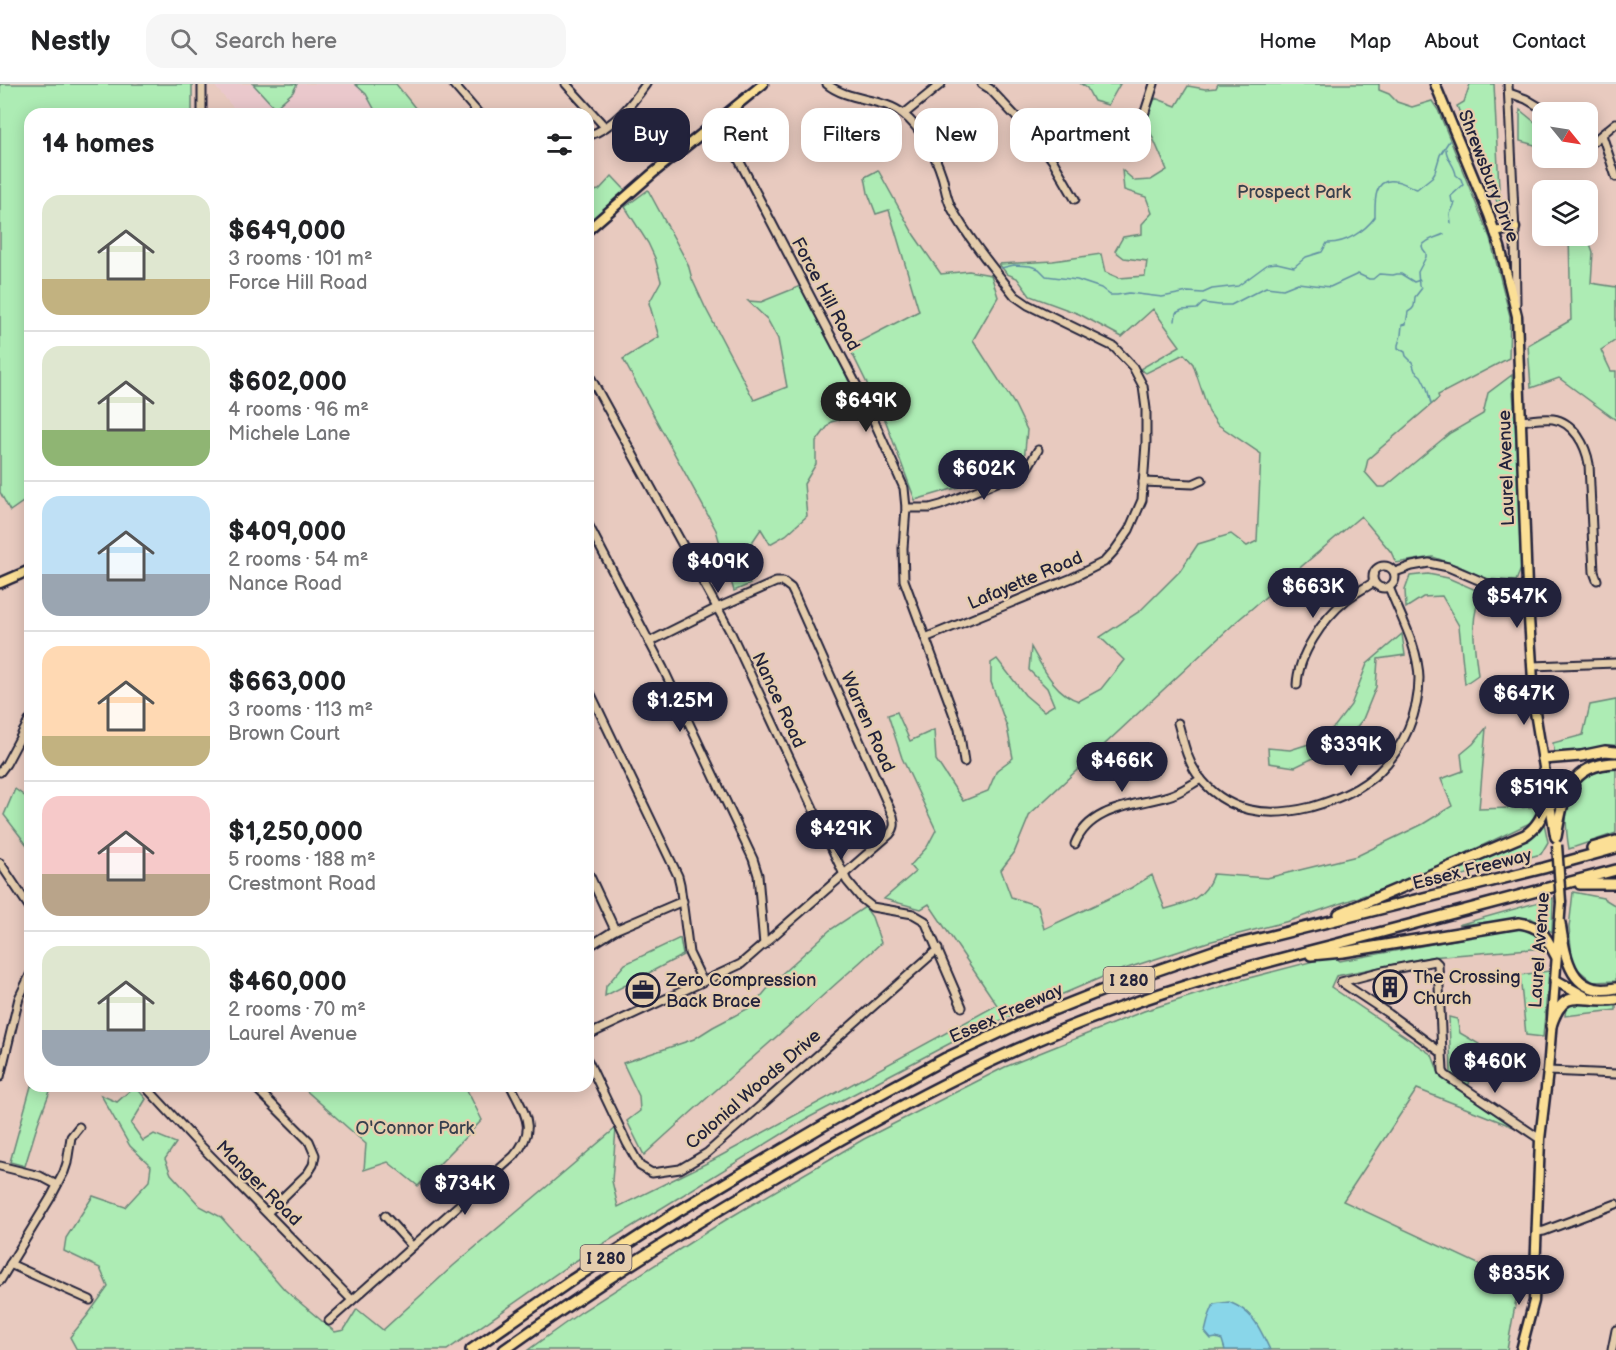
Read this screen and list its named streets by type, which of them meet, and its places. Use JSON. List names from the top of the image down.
{
  "streets": {
    "highway": ["Essex Freeway", "I 280"],
    "main road": ["Shrewsbury Drive", "Laurel Avenue"],
    "street": [
      "Force Hill Road",
      "Lafayette Road",
      "Nance Road",
      "Warren Road",
      "Colonial Woods Drive",
      "Manger Road"
    ]
  },
  "crossings": [
    ["Shrewsbury Drive", "Laurel Avenue"],
    ["Force Hill Road", "Lafayette Road"],
    ["Nance Road", "Warren Road"],
    ["Nance Road", "Colonial Woods Drive"]
  ],
  "parks": ["Prospect Park", "O'Connor Park"],
  "places": {
    "building": ["The Crossing Church"],
    "office": ["Zero Compression Back Brace"]
  },
  "north": "bottom right",
  "page": {
    "header": "Nestly",
    "search": "Search here",
    "nav": [
      "Home",
      "Map",
      "About",
      "Contact"
    ],
    "chip": [
      "Buy",
      "Rent",
      "Filters",
      "New",
      "Apartment"
    ],
    "heading": "14 homes",
    "list": [
      {
        "name": "$649,000",
        "note": "3 rooms · 101 m² · Force Hill Road"
      },
      {
        "name": "$602,000",
        "note": "4 rooms · 96 m² · Michele Lane"
      },
      {
        "name": "$409,000",
        "note": "2 rooms · 54 m² · Nance Road"
      },
      {
        "name": "$663,000",
        "note": "3 rooms · 113 m² · Brown Court"
      },
      {
        "name": "$1,250,000",
        "note": "5 rooms · 188 m² · Crestmont Road"
      },
      {
        "name": "$460,000",
        "note": "2 rooms · 70 m² · Laurel Avenue"
      }
    ],
    "price": [
      "$649K",
      "$602K",
      "$409K",
      "$663K",
      "$547K",
      "$647K",
      "$1.25M",
      "$339K",
      "$466K",
      "$519K",
      "$429K",
      "$460K",
      "$734K",
      "$835K"
    ]
  }
}
